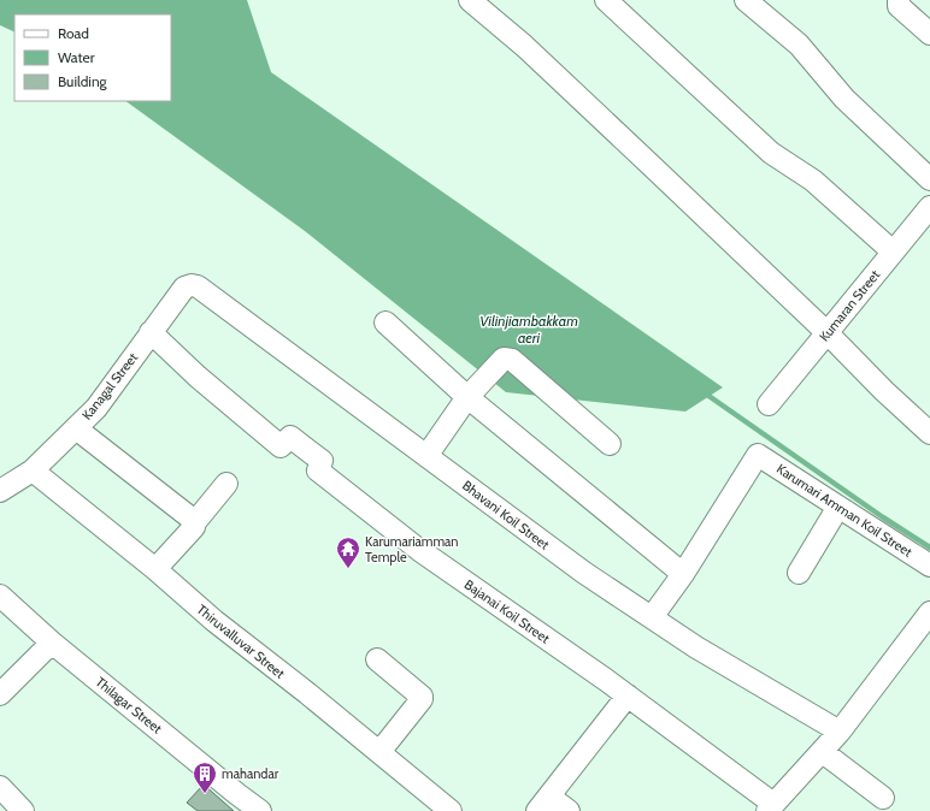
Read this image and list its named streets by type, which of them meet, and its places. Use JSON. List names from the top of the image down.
{
  "streets": {
    "street": [
      "Kumaran Street",
      "Kanagal Street",
      "Karumari Amman Koil Street",
      "Bhavani Koil Street",
      "Bajanai Koil Street",
      "Thiruvalluvar Street",
      "Thilagar Street"
    ]
  },
  "crossings": [
    ["Kanagal Street", "Bhavani Koil Street"],
    ["Kanagal Street", "Bajanai Koil Street"],
    ["Kanagal Street", "Thiruvalluvar Street"]
  ],
  "water": ["Vilinjiambakkam aeri"],
  "places": {
    "temple": ["Karumariamman Temple"],
    "building": ["mahandar"]
  },
  "legend": ["Road", "Water", "Building"]
}
